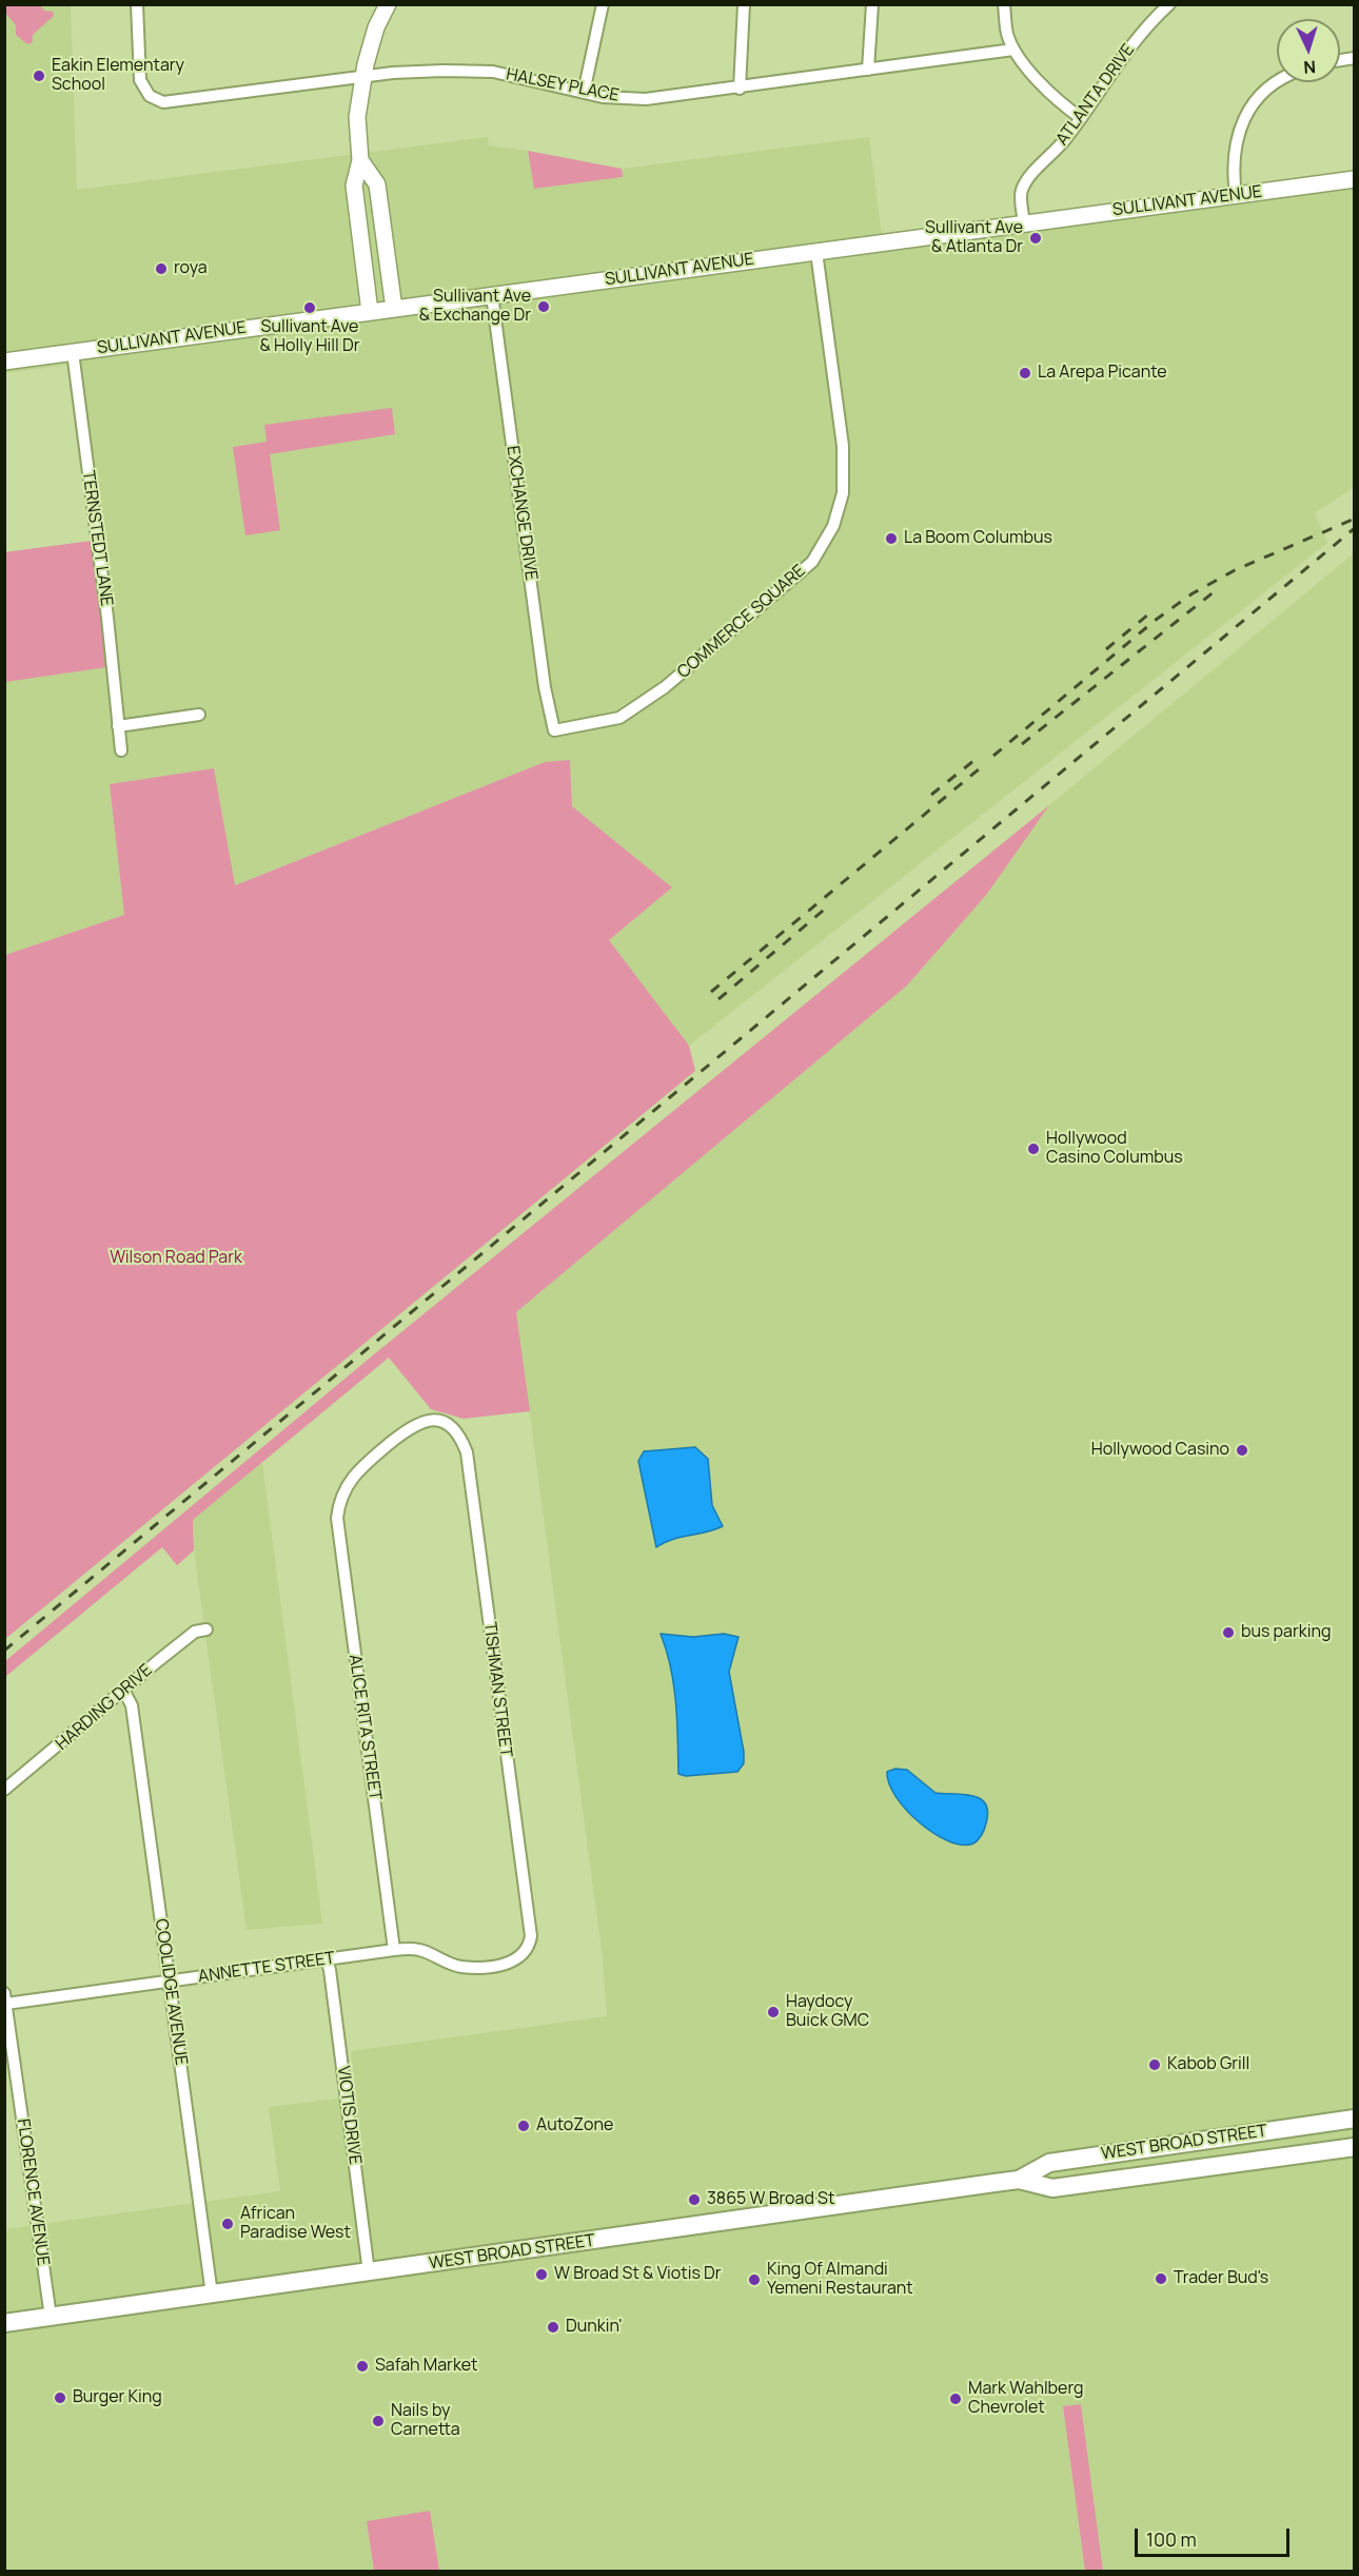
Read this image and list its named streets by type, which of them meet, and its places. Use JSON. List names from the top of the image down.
{
  "streets": {
    "main road": ["SULLIVANT AVENUE", "WEST BROAD STREET"],
    "street": [
      "HALSEY PLACE",
      "ATLANTA DRIVE",
      "EXCHANGE DRIVE",
      "TERNSTEDT LANE",
      "COMMERCE SQUARE",
      "TISHMAN STREET",
      "HARDING DRIVE",
      "ALICE RITA STREET",
      "ANNETTE STREET",
      "COOLIDGE AVENUE",
      "VIOTIS DRIVE",
      "FLORENCE AVENUE"
    ]
  },
  "crossings": [
    ["ATLANTA DRIVE", "SULLIVANT AVENUE"],
    ["SULLIVANT AVENUE", "EXCHANGE DRIVE"],
    ["SULLIVANT AVENUE", "TERNSTEDT LANE"],
    ["SULLIVANT AVENUE", "COMMERCE SQUARE"],
    ["EXCHANGE DRIVE", "COMMERCE SQUARE"],
    ["TISHMAN STREET", "ALICE RITA STREET"],
    ["TISHMAN STREET", "ANNETTE STREET"],
    ["HARDING DRIVE", "COOLIDGE AVENUE"],
    ["ALICE RITA STREET", "ANNETTE STREET"],
    ["ANNETTE STREET", "COOLIDGE AVENUE"],
    ["ANNETTE STREET", "VIOTIS DRIVE"],
    ["ANNETTE STREET", "FLORENCE AVENUE"],
    ["COOLIDGE AVENUE", "WEST BROAD STREET"],
    ["VIOTIS DRIVE", "WEST BROAD STREET"],
    ["WEST BROAD STREET", "FLORENCE AVENUE"]
  ],
  "parks": ["Wilson Road Park"],
  "places": [
    "Eakin Elementary School",
    "Sullivant Ave & Atlanta Dr",
    "roya",
    "Sullivant Ave & Exchange Dr",
    "Sullivant Ave & Holly Hill Dr",
    "La Arepa Picante",
    "La Boom Columbus",
    "Hollywood Casino Columbus",
    "Hollywood Casino",
    "bus parking",
    "Haydocy Buick GMC",
    "Kabob Grill",
    "AutoZone",
    "3865 W Broad St",
    "African Paradise West",
    "W Broad St & Viotis Dr",
    "Trader Bud's",
    "King Of Almandi Yemeni Restaurant",
    "Dunkin'",
    "Safah Market",
    "Burger King",
    "Mark Wahlberg Chevrolet",
    "Nails by Carnetta"
  ],
  "scale_bar": "100 m",
  "north": "bottom"
}
